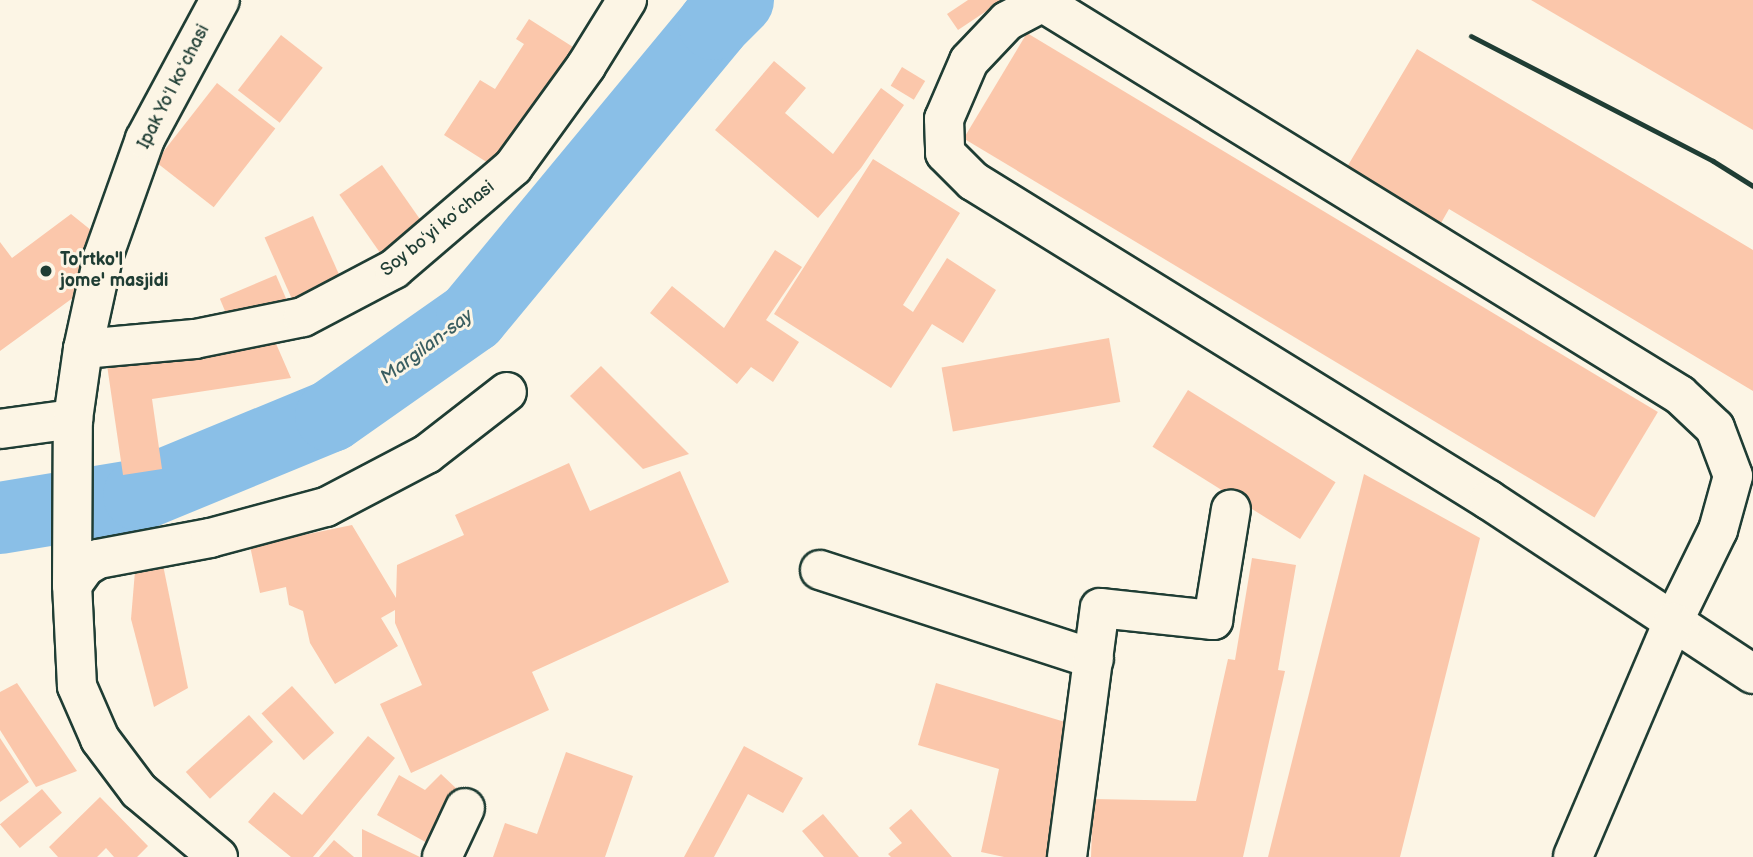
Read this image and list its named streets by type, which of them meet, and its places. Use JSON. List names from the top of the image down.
{
  "streets": {
    "street": ["Ipak Yoʻl koʻchasi", "Soy boʻyi koʻchasi"]
  },
  "crossings": [
    ["Ipak Yoʻl koʻchasi", "Soy boʻyi koʻchasi"]
  ],
  "water": ["Margilan-say"],
  "places": ["To'rtko'l jome' masjidi"]
}
